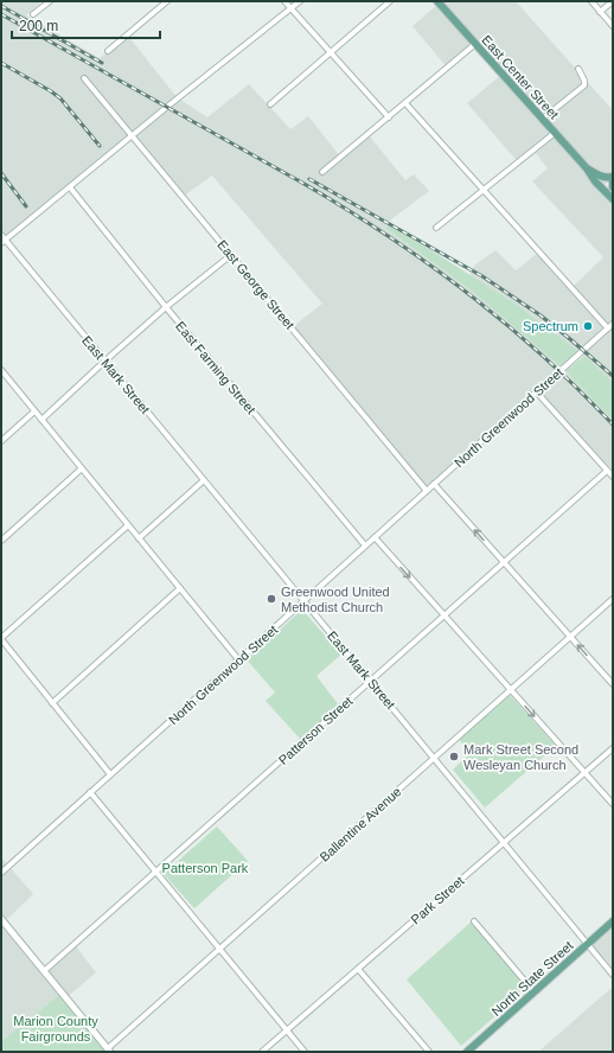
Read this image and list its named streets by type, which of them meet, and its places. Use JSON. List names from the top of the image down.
{
  "streets": {
    "main road": ["East Center Street", "North State Street"],
    "street": [
      "East George Street",
      "East Farming Street",
      "East Mark Street",
      "North Greenwood Street",
      "Patterson Street",
      "Ballentine Avenue",
      "Park Street"
    ]
  },
  "crossings": [
    ["East George Street", "North Greenwood Street"],
    ["East Farming Street", "North Greenwood Street"],
    ["East Mark Street", "North Greenwood Street"],
    ["East Mark Street", "Patterson Street"],
    ["East Mark Street", "Ballentine Avenue"],
    ["East Mark Street", "Park Street"],
    ["East Mark Street", "North State Street"]
  ],
  "parks": ["Patterson Park", "Marion County Fairgrounds"],
  "places": ["Spectrum", "Greenwood United Methodist Church", "Mark Street Second Wesleyan Church"],
  "scale_bar": "200 m"
}
